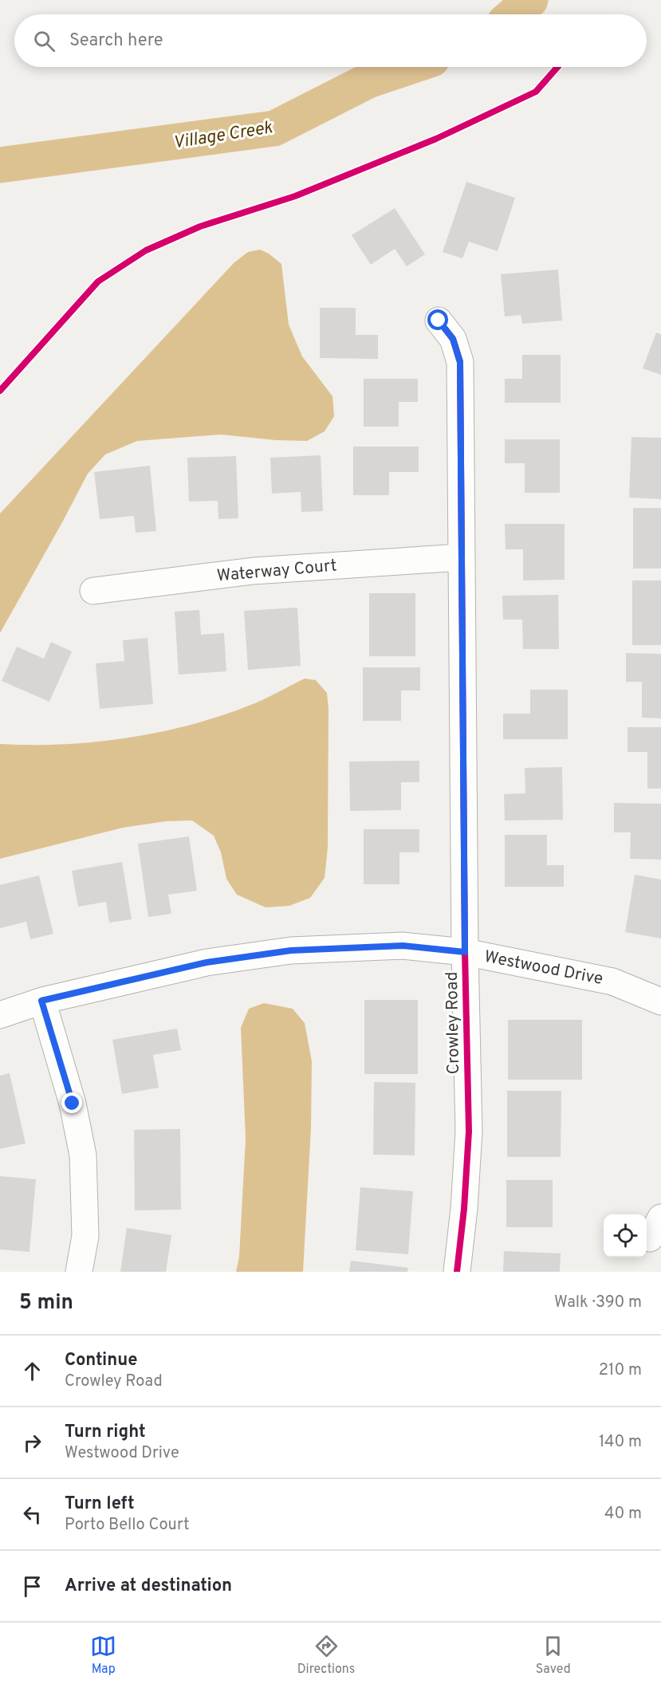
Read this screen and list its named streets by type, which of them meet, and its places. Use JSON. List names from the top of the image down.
{
  "streets": {
    "street": ["Waterway Court", "Westwood Drive", "Crowley Road"]
  },
  "crossings": [
    ["Waterway Court", "Crowley Road"],
    ["Westwood Drive", "Crowley Road"]
  ],
  "water": ["Village Creek"],
  "page": {
    "search": "Search here",
    "heading": ["5 min", "Walk · 390 m"],
    "list": [
      ["Continue", "Crowley Road", "210 m"],
      ["Turn right", "Westwood Drive", "140 m"],
      ["Turn left", "Porto Bello Court", "40 m"],
      "Arrive at destination"
    ],
    "nav": ["Map", "Directions", "Saved"]
  }
}
